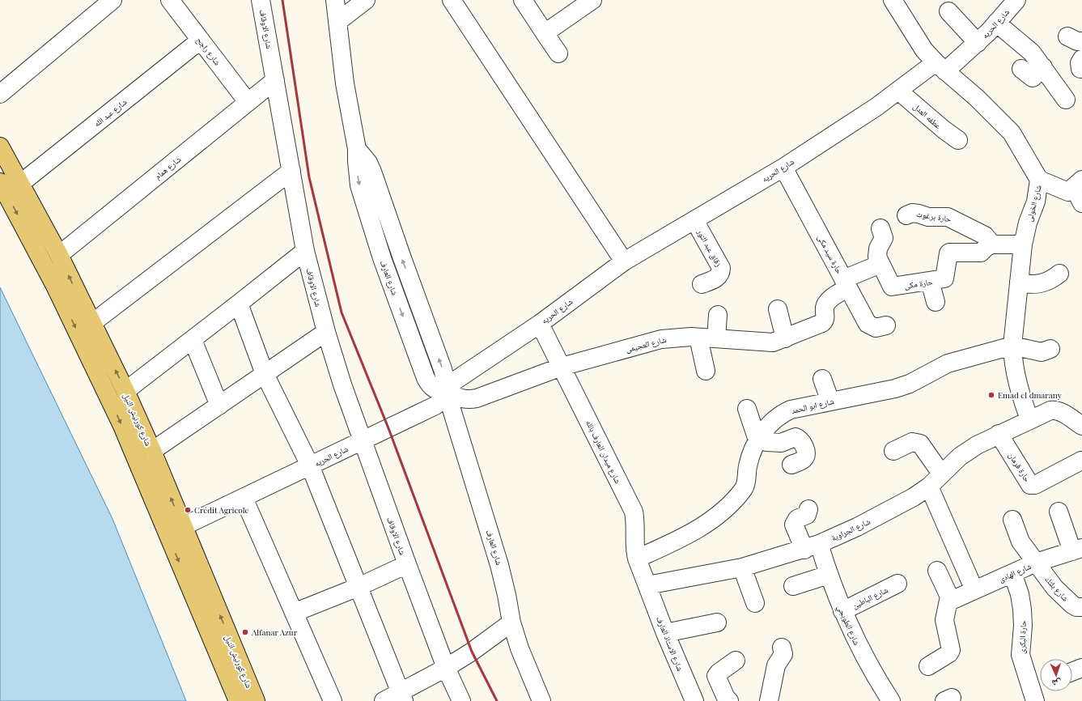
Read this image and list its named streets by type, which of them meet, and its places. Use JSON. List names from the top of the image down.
{
  "streets": {
    "main road": ["شارع كورنيش النيل"],
    "street": [
      "شارع الحريه",
      "شارع الاوقاف",
      "شارع راجح",
      "شارع عبد الله",
      "عطفه العدل",
      "شارع همام",
      "شارع الخولى",
      "حارة برغوت",
      "زقاق عبد النور",
      "حارة سيد مكى",
      "شارع العارف",
      "حارة مكى",
      "شارع العجيمى",
      "شارع ابو الحمد",
      "شارع ميدان العارف بالله",
      "حارة قرمان",
      "شارع الجراوية",
      "شارع الهادى",
      "شارع بلتك",
      "شارع الباطين",
      "شارع الطوبجي",
      "حارة البكرى",
      "شارع الاستاذ العارف"
    ]
  },
  "crossings": [
    ["شارع الحريه", "شارع الاوقاف"],
    ["شارع الحريه", "عطفه العدل"],
    ["شارع الحريه", "شارع الخولى"],
    ["شارع الحريه", "زقاق عبد النور"],
    ["شارع الحريه", "حارة سيد مكى"],
    ["شارع الحريه", "شارع العارف"],
    ["شارع الحريه", "شارع العجيمى"],
    ["شارع الحريه", "شارع كورنيش النيل"],
    ["شارع الحريه", "شارع ميدان العارف بالله"],
    ["شارع الاوقاف", "شارع همام"],
    ["شارع راجح", "شارع عبد الله"],
    ["شارع راجح", "شارع همام"],
    ["شارع عبد الله", "شارع كورنيش النيل"],
    ["شارع همام", "شارع كورنيش النيل"],
    ["شارع الخولى", "شارع ابو الحمد"],
    ["شارع الخولى", "شارع الجراوية"],
    ["حارة برغوت", "حارة مكى"],
    ["حارة سيد مكى", "شارع العجيمى"],
    ["شارع العارف", "شارع العجيمى"],
    ["حارة مكى", "شارع العجيمى"],
    ["شارع العجيمى", "شارع ميدان العارف بالله"],
    ["شارع ابو الحمد", "شارع ميدان العارف بالله"],
    ["شارع ميدان العارف بالله", "شارع الجراوية"],
    ["شارع ميدان العارف بالله", "شارع الاستاذ العارف"],
    ["حارة قرمان", "شارع الجراوية"],
    ["شارع الجراوية", "شارع الطوبجي"],
    ["شارع الجراوية", "شارع الاستاذ العارف"],
    ["شارع الهادى", "شارع بلتك"],
    ["شارع الهادى", "حارة البكرى"],
    ["شارع الباطين", "شارع الطوبجي"]
  ],
  "places": ["Emad el dmarany", "Crédit Agricole", "Alfanar Azur"],
  "north": "bottom"
}
